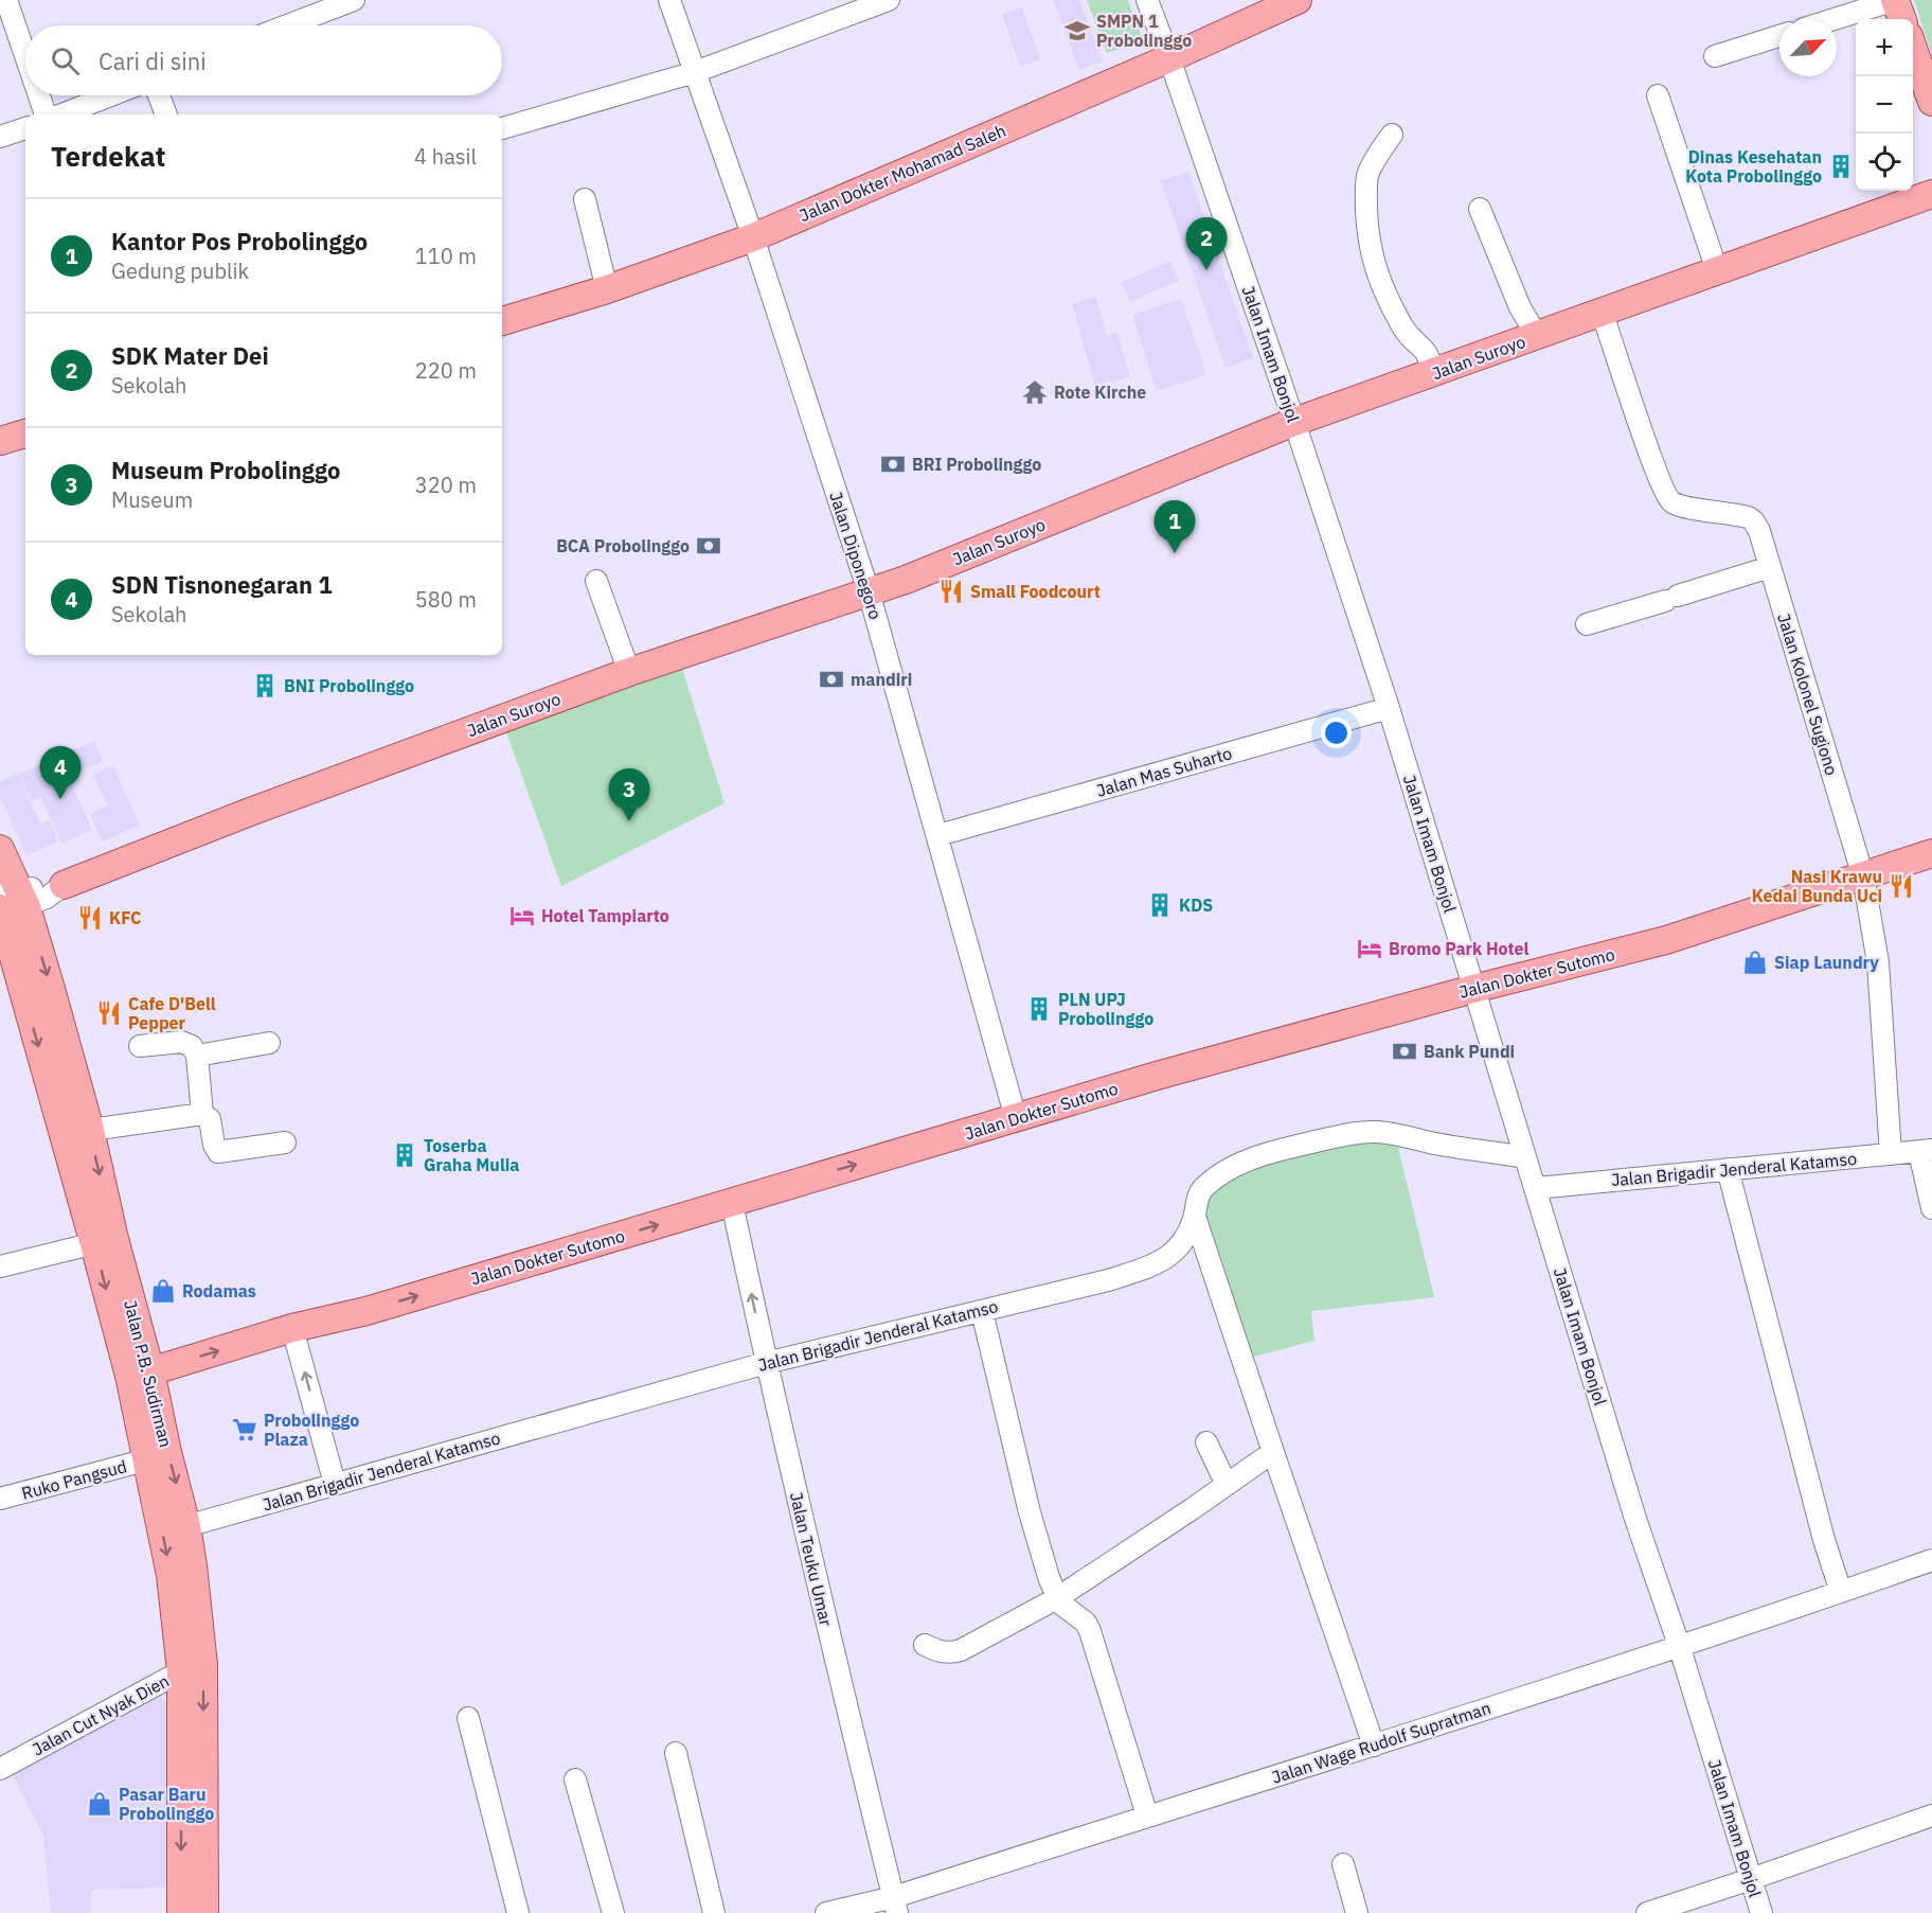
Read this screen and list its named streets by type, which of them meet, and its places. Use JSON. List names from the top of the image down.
{
  "streets": {
    "main road": [
      "Jalan Dokter Mohamad Saleh",
      "Jalan Suroyo",
      "Jalan Dokter Sutomo",
      "Jalan P.B. Sudirman"
    ],
    "street": [
      "Jalan Imam Bonjol",
      "Jalan Diponegoro",
      "Jalan Kolonel Sugiono",
      "Jalan Mas Suharto",
      "Jalan Brigadir Jenderal Katamso",
      "Ruko Pangsud",
      "Jalan Teuku Umar",
      "Jalan Cut Nyak Dien",
      "Jalan Wage Rudolf Supratman"
    ]
  },
  "crossings": [
    ["Jalan Dokter Mohamad Saleh", "Jalan Imam Bonjol"],
    ["Jalan Dokter Mohamad Saleh", "Jalan Diponegoro"],
    ["Jalan Imam Bonjol", "Jalan Suroyo"],
    ["Jalan Imam Bonjol", "Jalan Mas Suharto"],
    ["Jalan Imam Bonjol", "Jalan Dokter Sutomo"],
    ["Jalan Imam Bonjol", "Jalan Brigadir Jenderal Katamso"],
    ["Jalan Imam Bonjol", "Jalan Wage Rudolf Supratman"],
    ["Jalan Suroyo", "Jalan Diponegoro"],
    ["Jalan Suroyo", "Jalan Kolonel Sugiono"],
    ["Jalan Suroyo", "Jalan P.B. Sudirman"],
    ["Jalan Diponegoro", "Jalan Mas Suharto"],
    ["Jalan Diponegoro", "Jalan Dokter Sutomo"],
    ["Jalan Kolonel Sugiono", "Jalan Dokter Sutomo"],
    ["Jalan Kolonel Sugiono", "Jalan Brigadir Jenderal Katamso"],
    ["Jalan Dokter Sutomo", "Jalan P.B. Sudirman"],
    ["Jalan Dokter Sutomo", "Jalan Teuku Umar"],
    ["Jalan Brigadir Jenderal Katamso", "Jalan P.B. Sudirman"],
    ["Jalan Brigadir Jenderal Katamso", "Jalan Teuku Umar"],
    ["Jalan P.B. Sudirman", "Ruko Pangsud"],
    ["Jalan P.B. Sudirman", "Jalan Cut Nyak Dien"],
    ["Jalan Teuku Umar", "Jalan Wage Rudolf Supratman"]
  ],
  "one_way": ["Jalan Dokter Sutomo", "Jalan P.B. Sudirman"],
  "places": {
    "school or university": ["SMPN 1 Probolinggo"],
    "building": [
      "Dinas Kesehatan Kota Probolinggo",
      "BNI Probolinggo",
      "KDS",
      "PLN UPJ Probolinggo",
      "Toserba Graha Mulia"
    ],
    "temple": ["Rote Kirche"],
    "bank": [
      "BRI Probolinggo",
      "BCA Probolinggo",
      "mandiri",
      "Bank Pundi"
    ],
    "restaurant": [
      "Small Foodcourt",
      "Nasi Krawu Kedai Bunda Uci",
      "KFC",
      "Cafe D'Bell Pepper"
    ],
    "hotel": ["Hotel Tampiarto", "Bromo Park Hotel"],
    "shop": ["Siap Laundry", "Rodamas", "Pasar Baru Probolinggo"],
    "supermarket": ["Probolinggo Plaza"]
  },
  "north": "top right",
  "page": {
    "map_buttons": ["+", "−"],
    "search": "Cari di sini",
    "heading": ["Terdekat", "4 hasil"],
    "list": [
      {
        "mark": "1",
        "name": "Kantor Pos Probolinggo",
        "note": "Gedung publik",
        "value": "110 m"
      },
      {
        "mark": "2",
        "name": "SDK Mater Dei",
        "note": "Sekolah",
        "value": "220 m"
      },
      {
        "mark": "3",
        "name": "Museum Probolinggo",
        "note": "Museum",
        "value": "320 m"
      },
      {
        "mark": "4",
        "name": "SDN Tisnonegaran 1",
        "note": "Sekolah",
        "value": "580 m"
      }
    ],
    "pins": [
      "2",
      "1",
      "4",
      "3"
    ]
  }
}
